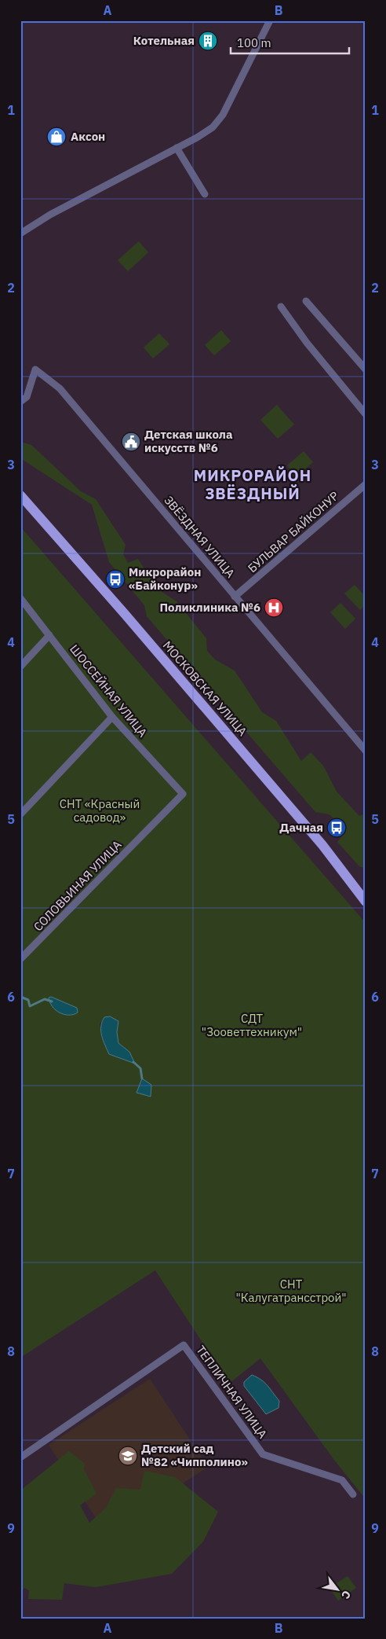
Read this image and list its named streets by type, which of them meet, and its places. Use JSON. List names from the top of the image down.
{
  "streets": {
    "main road": ["МОСКОВСКАЯ УЛИЦА"],
    "street": [
      "БУЛЬВАР БАЙКОНУР",
      "ЗВЁЗДНАЯ УЛИЦА",
      "ШОССЕЙНАЯ УЛИЦА",
      "СОЛОВЬИНАЯ УЛИЦА",
      "ТЕПЛИЧНАЯ УЛИЦА"
    ]
  },
  "crossings": [
    ["БУЛЬВАР БАЙКОНУР", "ЗВЁЗДНАЯ УЛИЦА"],
    ["ШОССЕЙНАЯ УЛИЦА", "СОЛОВЬИНАЯ УЛИЦА"]
  ],
  "districts": ["МИКРОРАЙОН ЗВЁЗДНЫЙ"],
  "parks": ["СНТ «Красный садовод»", "СДТ \"Зооветтехникум\"", "СНТ \"Калугатрансстрой\""],
  "places": {
    "building": ["Котельная"],
    "shop": ["Аксон"],
    "public building": ["Детская школа искусств №6"],
    "bus stop": ["Микрорайон «Байконур»", "Дачная"],
    "hospital": ["Поликлиника №6"],
    "school or university": ["Детский сад №82 «Чипполино»"]
  },
  "scale_bar": "100 m",
  "north": "bottom right",
  "grid": {
    "columns": ["A", "B"],
    "rows": [
      "1",
      "2",
      "3",
      "4",
      "5",
      "6",
      "7",
      "8",
      "9"
    ]
  }
}
